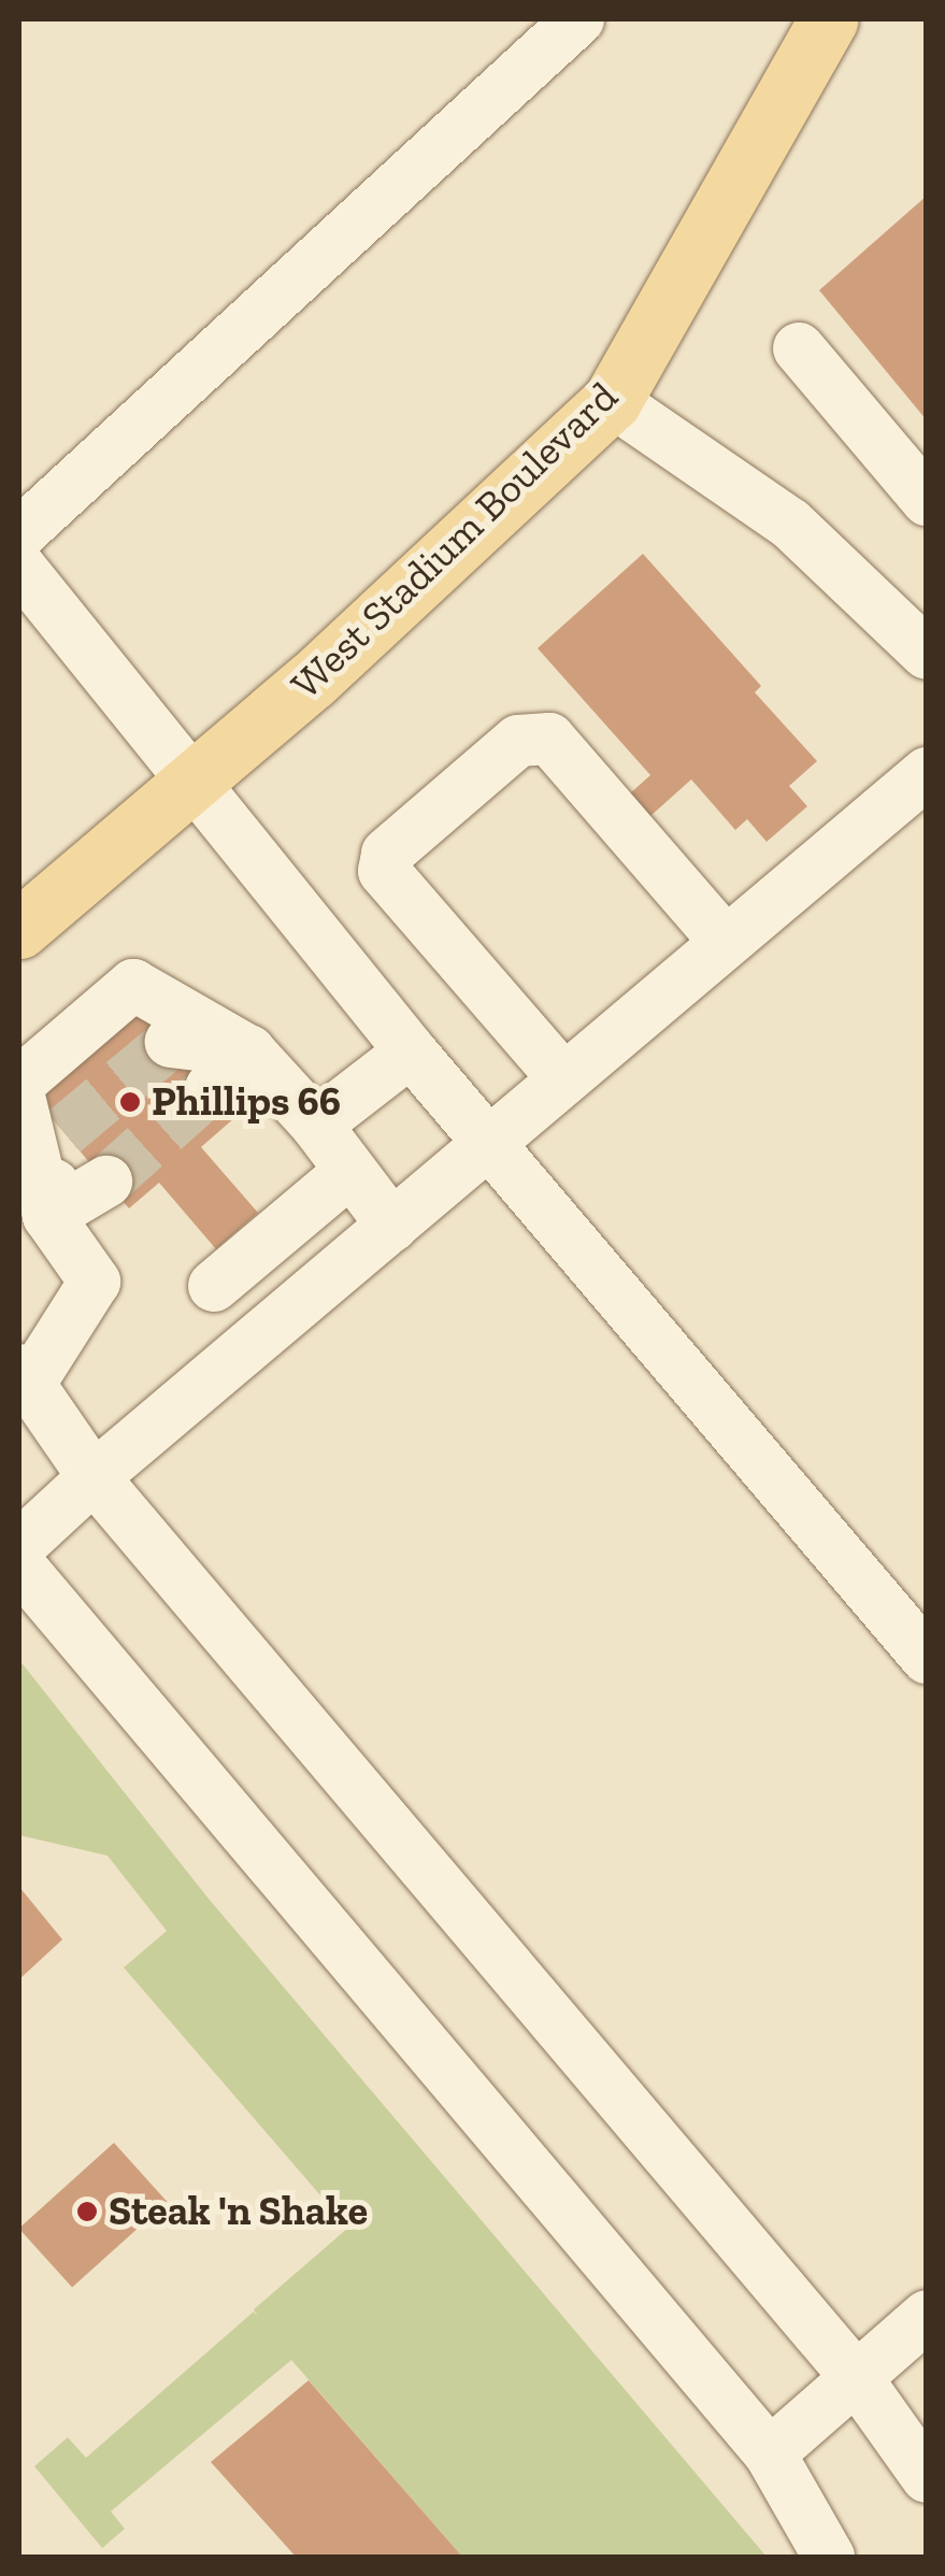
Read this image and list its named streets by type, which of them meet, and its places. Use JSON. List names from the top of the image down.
{
  "streets": {
    "main road": ["West Stadium Boulevard"]
  },
  "places": ["Phillips 66", "Steak 'n Shake"]
}
